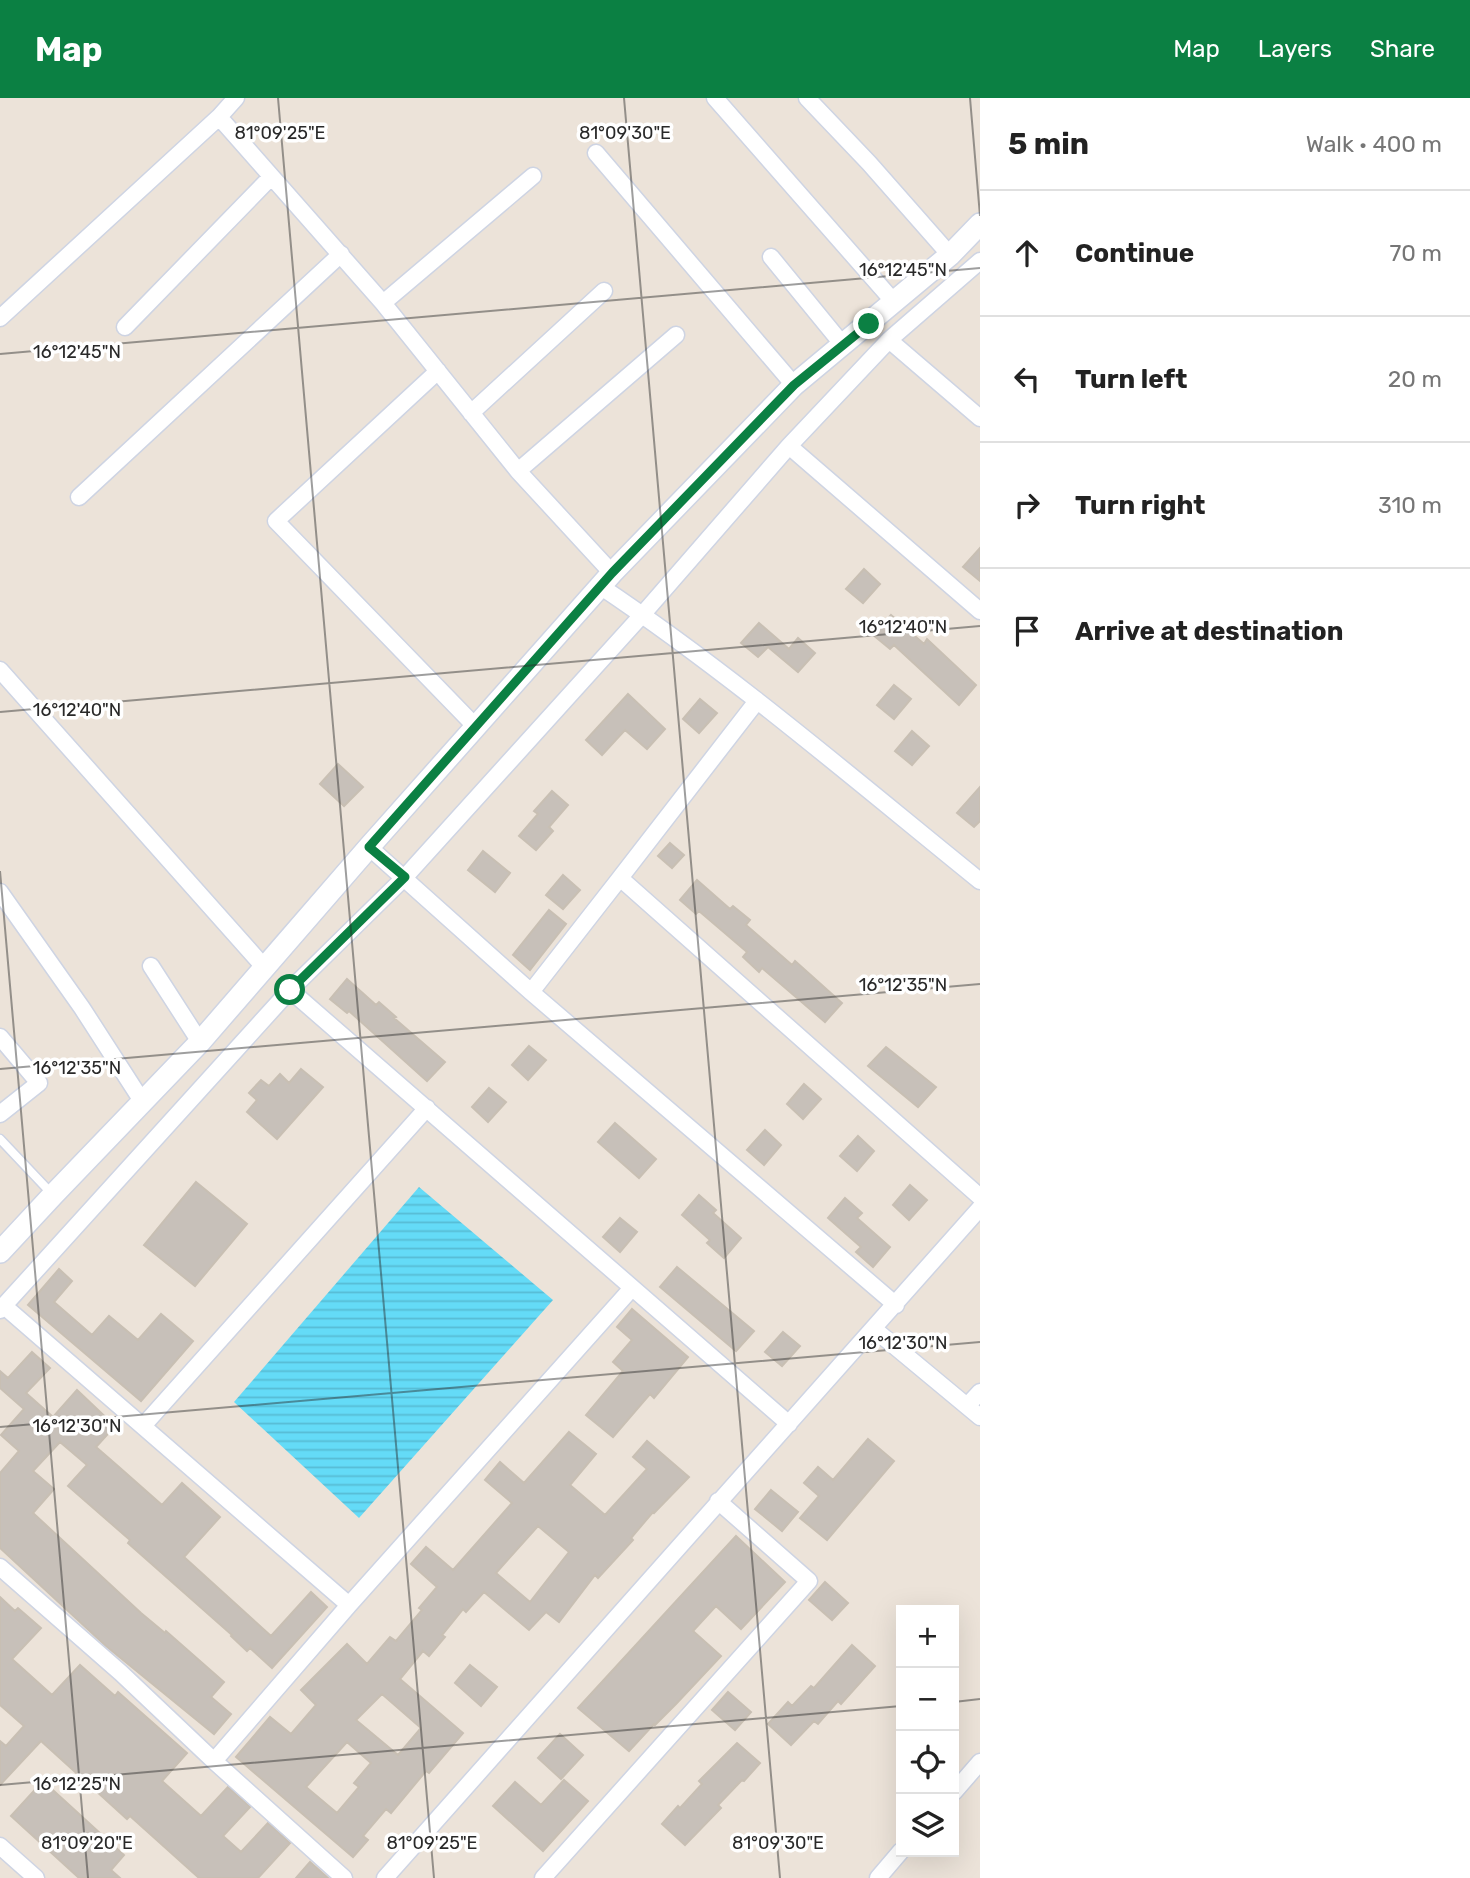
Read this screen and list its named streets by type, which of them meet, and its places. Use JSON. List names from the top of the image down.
{
  "page": {
    "header": "Map",
    "nav": ["Map", "Layers", "Share"],
    "heading": ["5 min", "Walk · 400 m"],
    "list": [
      ["Continue", "70 m"],
      ["Turn left", "20 m"],
      ["Turn right", "310 m"],
      "Arrive at destination"
    ],
    "map_buttons": ["+", "−"]
  },
  "coordinates": [
    "81°09'25\"E",
    "81°09'30\"E",
    "16°12'45\"N",
    "16°12'40\"N",
    "16°12'35\"N",
    "16°12'30\"N",
    "16°12'25\"N",
    "81°09'20\"E"
  ]
}
